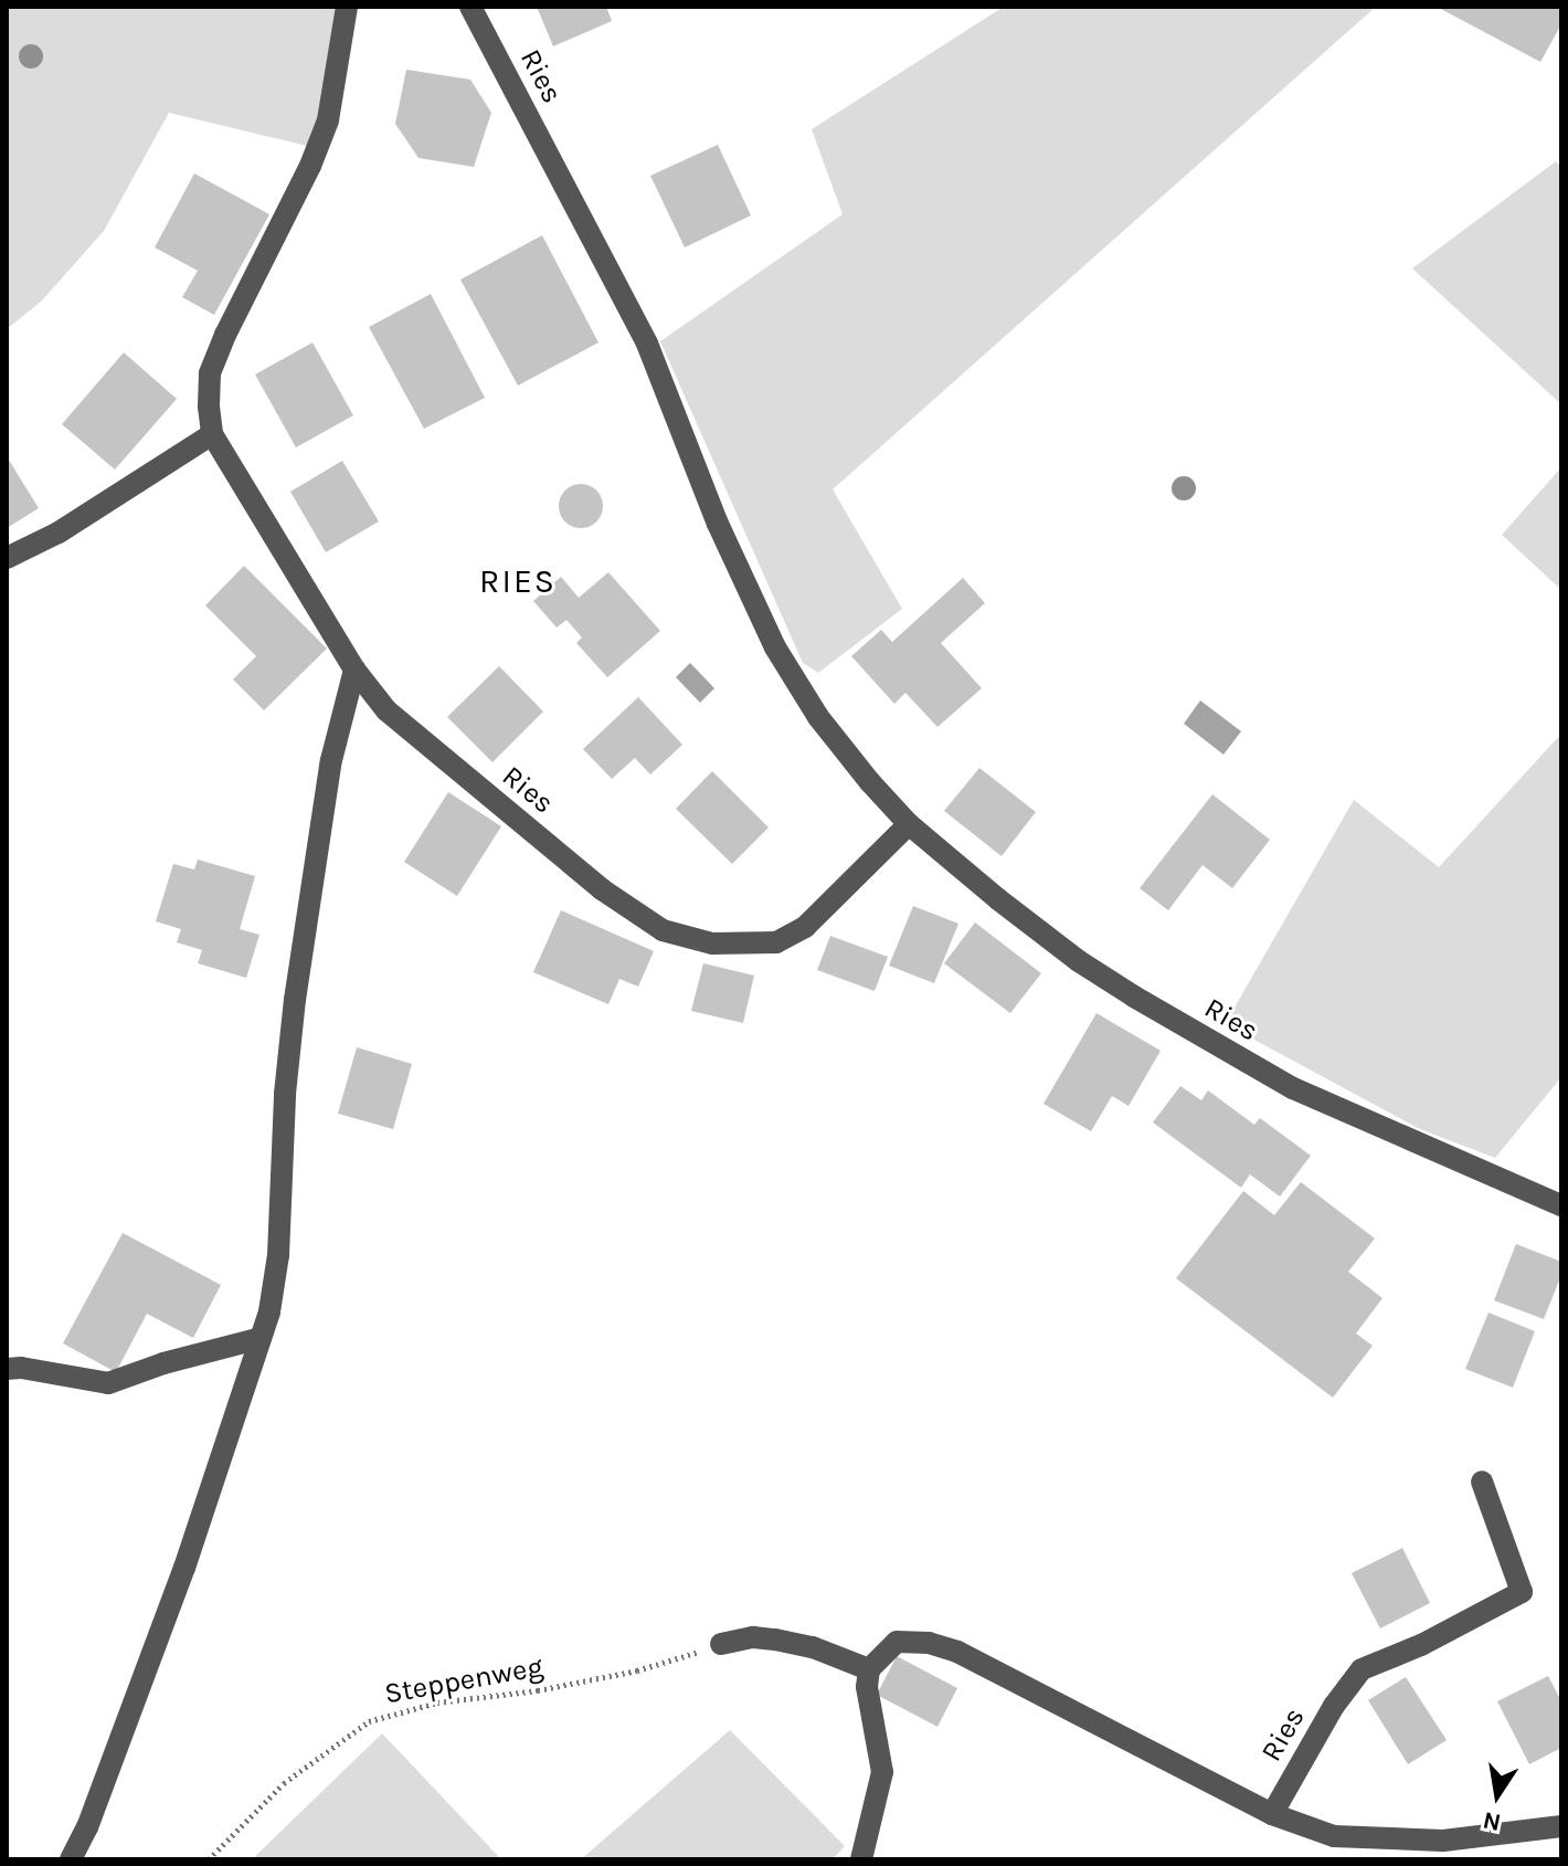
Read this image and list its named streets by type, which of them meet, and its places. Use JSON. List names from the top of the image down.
{
  "streets": {
    "street": ["Ries"],
    "path": ["Steppenweg"]
  },
  "districts": ["RIES"],
  "north": "bottom"
}
